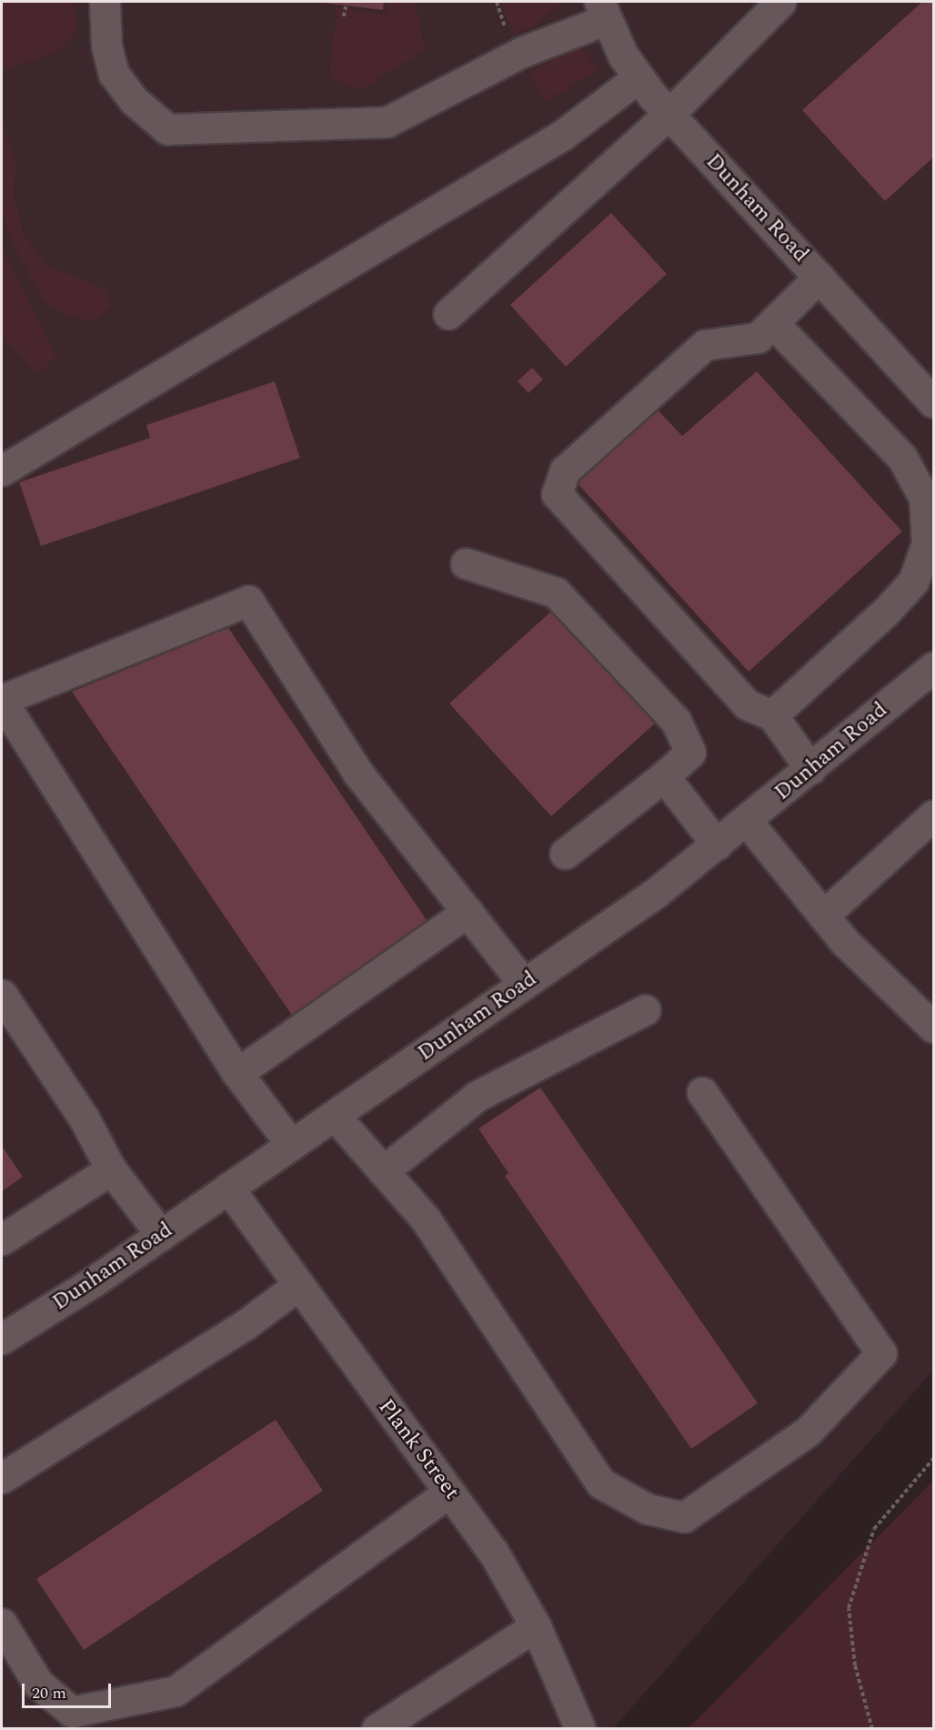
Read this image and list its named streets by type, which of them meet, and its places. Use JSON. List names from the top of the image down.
{
  "streets": {
    "street": ["Dunham Road", "Plank Street"]
  },
  "crossings": [
    ["Dunham Road", "Plank Street"]
  ],
  "scale_bar": "20 m"
}
